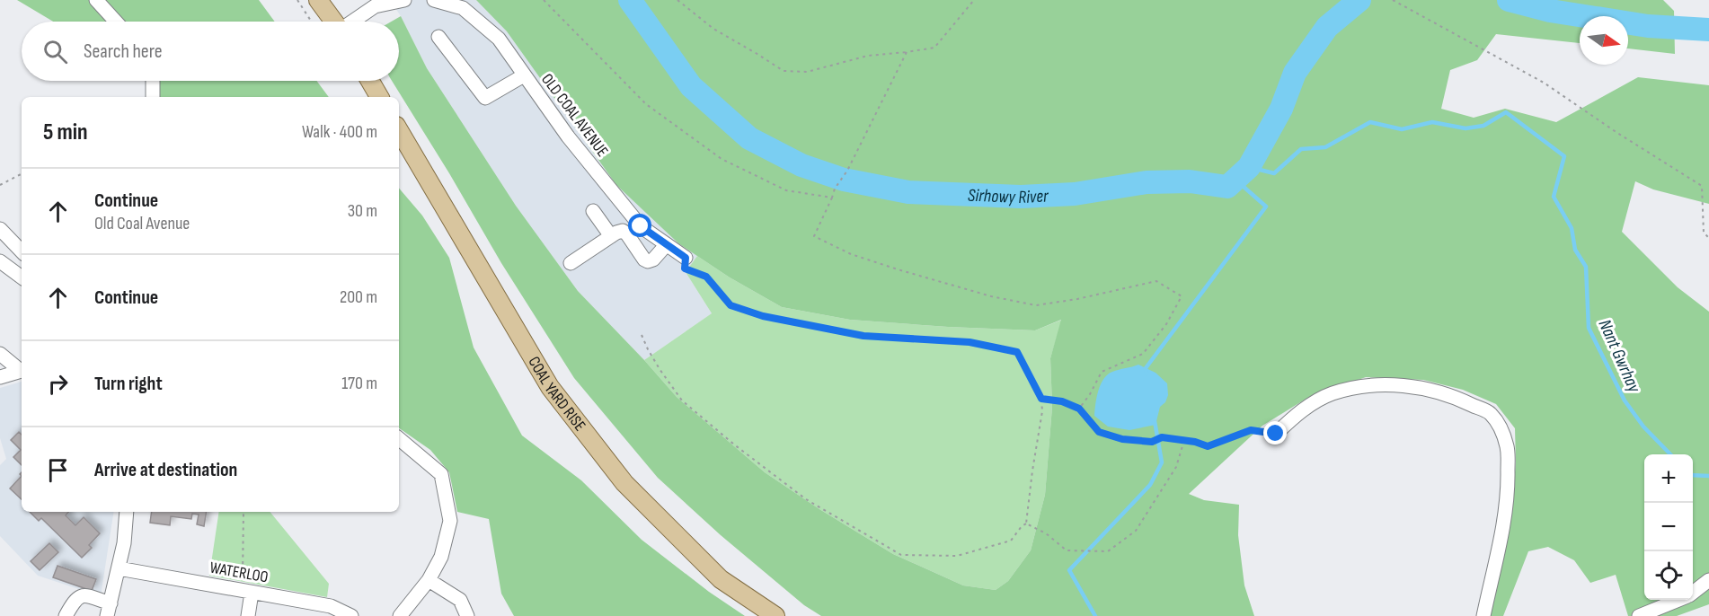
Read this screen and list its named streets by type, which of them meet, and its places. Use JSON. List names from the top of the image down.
{
  "streets": {
    "main road": ["COAL YARD RISE"],
    "street": ["OLD COAL AVENUE", "WATERLOO"]
  },
  "water": ["Sirhowy River", "Nant Gwrhay"],
  "north": "right",
  "page": {
    "search": "Search here",
    "heading": ["5 min", "Walk · 400 m"],
    "list": [
      ["Continue", "Old Coal Avenue", "30 m"],
      ["Continue", "200 m"],
      ["Turn right", "170 m"],
      "Arrive at destination"
    ],
    "map_buttons": ["+", "−"]
  }
}
